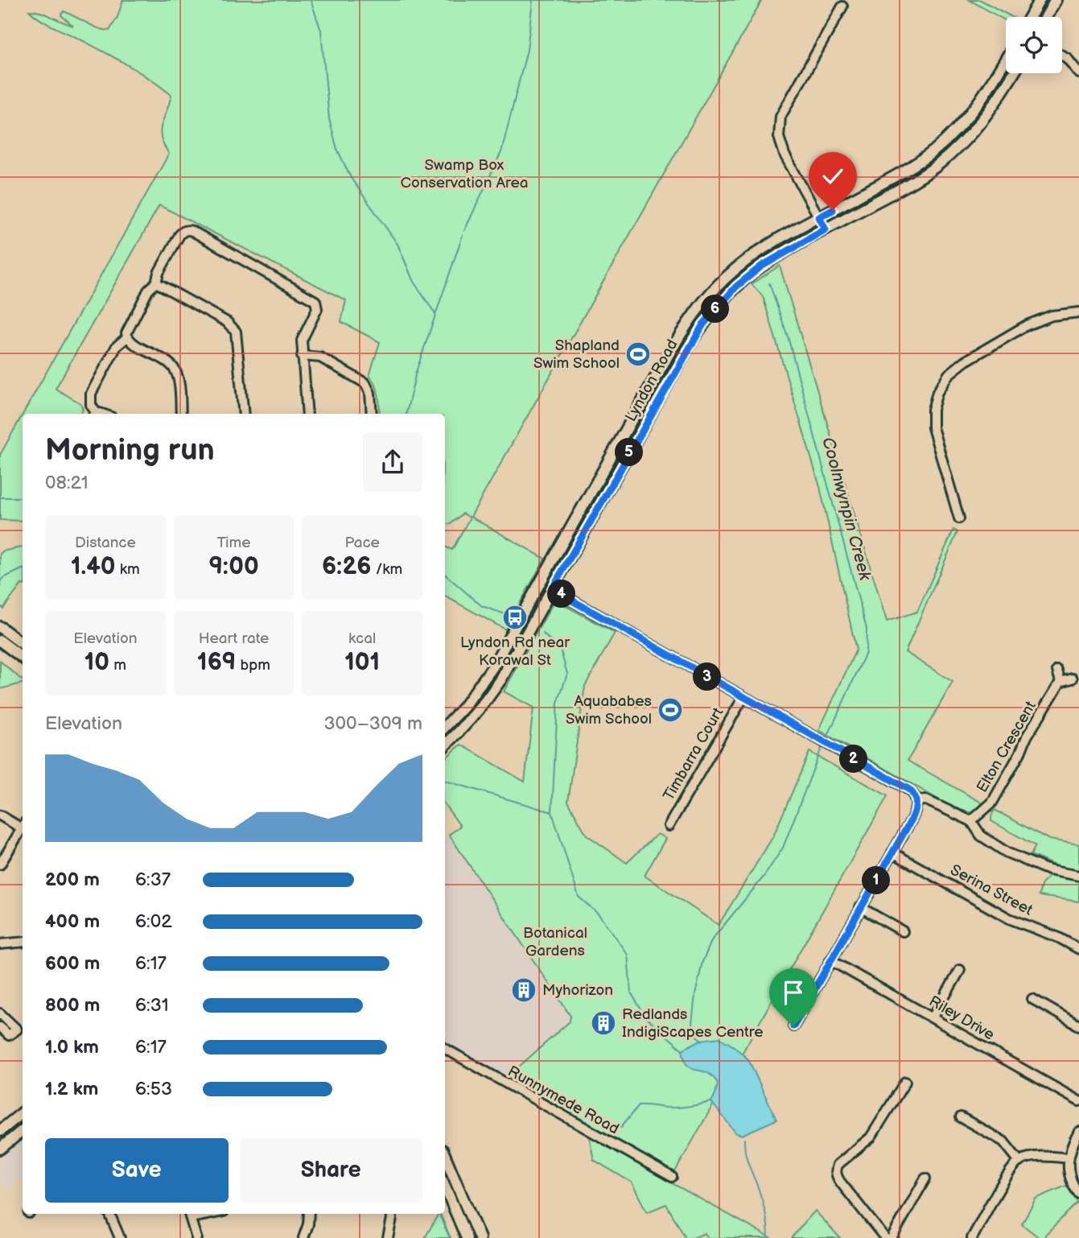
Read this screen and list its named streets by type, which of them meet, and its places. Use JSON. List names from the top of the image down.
{
  "streets": {
    "main road": ["Lyndon Road"],
    "street": [
      "Elton Crescent",
      "Timbarra Court",
      "Serina Street",
      "Riley Drive",
      "Runnymede Road"
    ]
  },
  "water": ["Coolnwynpin Creek"],
  "parks": ["Swamp Box Conservation Area", "Botanical Gardens"],
  "places": {
    "sports": ["Shapland Swim School", "Aquababes Swim School"],
    "bus stop": ["Lyndon Rd near Korawal St"],
    "building": ["Myhorizon", "Redlands IndigiScapes Centre"]
  },
  "page": {
    "pins": [
      "6",
      "5",
      "4",
      "3",
      "2",
      "1"
    ],
    "heading": ["Morning run", "08:21"],
    "stats": [
      ["Distance", "1.40 km"],
      ["Time", "9:00"],
      ["Pace", "6:26 /km"],
      ["Elevation", "10 m"],
      ["Heart rate", "169 bpm"],
      ["kcal", "101"]
    ],
    "chart": ["Elevation", "300–309 m"],
    "list": [
      {
        "name": "200 m",
        "note": "6:37"
      },
      {
        "name": "400 m",
        "note": "6:02"
      },
      {
        "name": "600 m",
        "note": "6:17"
      },
      {
        "name": "800 m",
        "note": "6:31"
      },
      {
        "name": "1.0 km",
        "note": "6:17"
      },
      {
        "name": "1.2 km",
        "note": "6:53"
      }
    ],
    "buttons": ["Save", "Share"]
  }
}
